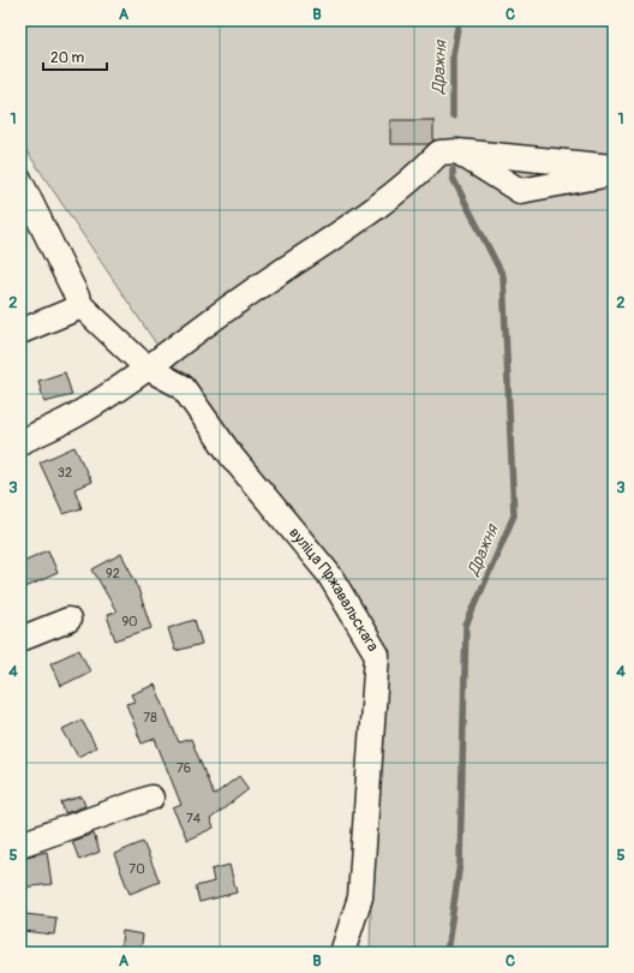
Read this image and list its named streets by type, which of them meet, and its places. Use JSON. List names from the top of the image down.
{
  "streets": {
    "street": ["вуліца Пржавальскага"]
  },
  "water": ["Дражня"],
  "house_numbers": [
    "32",
    "92",
    "90",
    "78",
    "76",
    "74",
    "70"
  ],
  "scale_bar": "20 m",
  "grid": {
    "columns": ["A", "B", "C"],
    "rows": [
      "1",
      "2",
      "3",
      "4",
      "5"
    ]
  }
}
